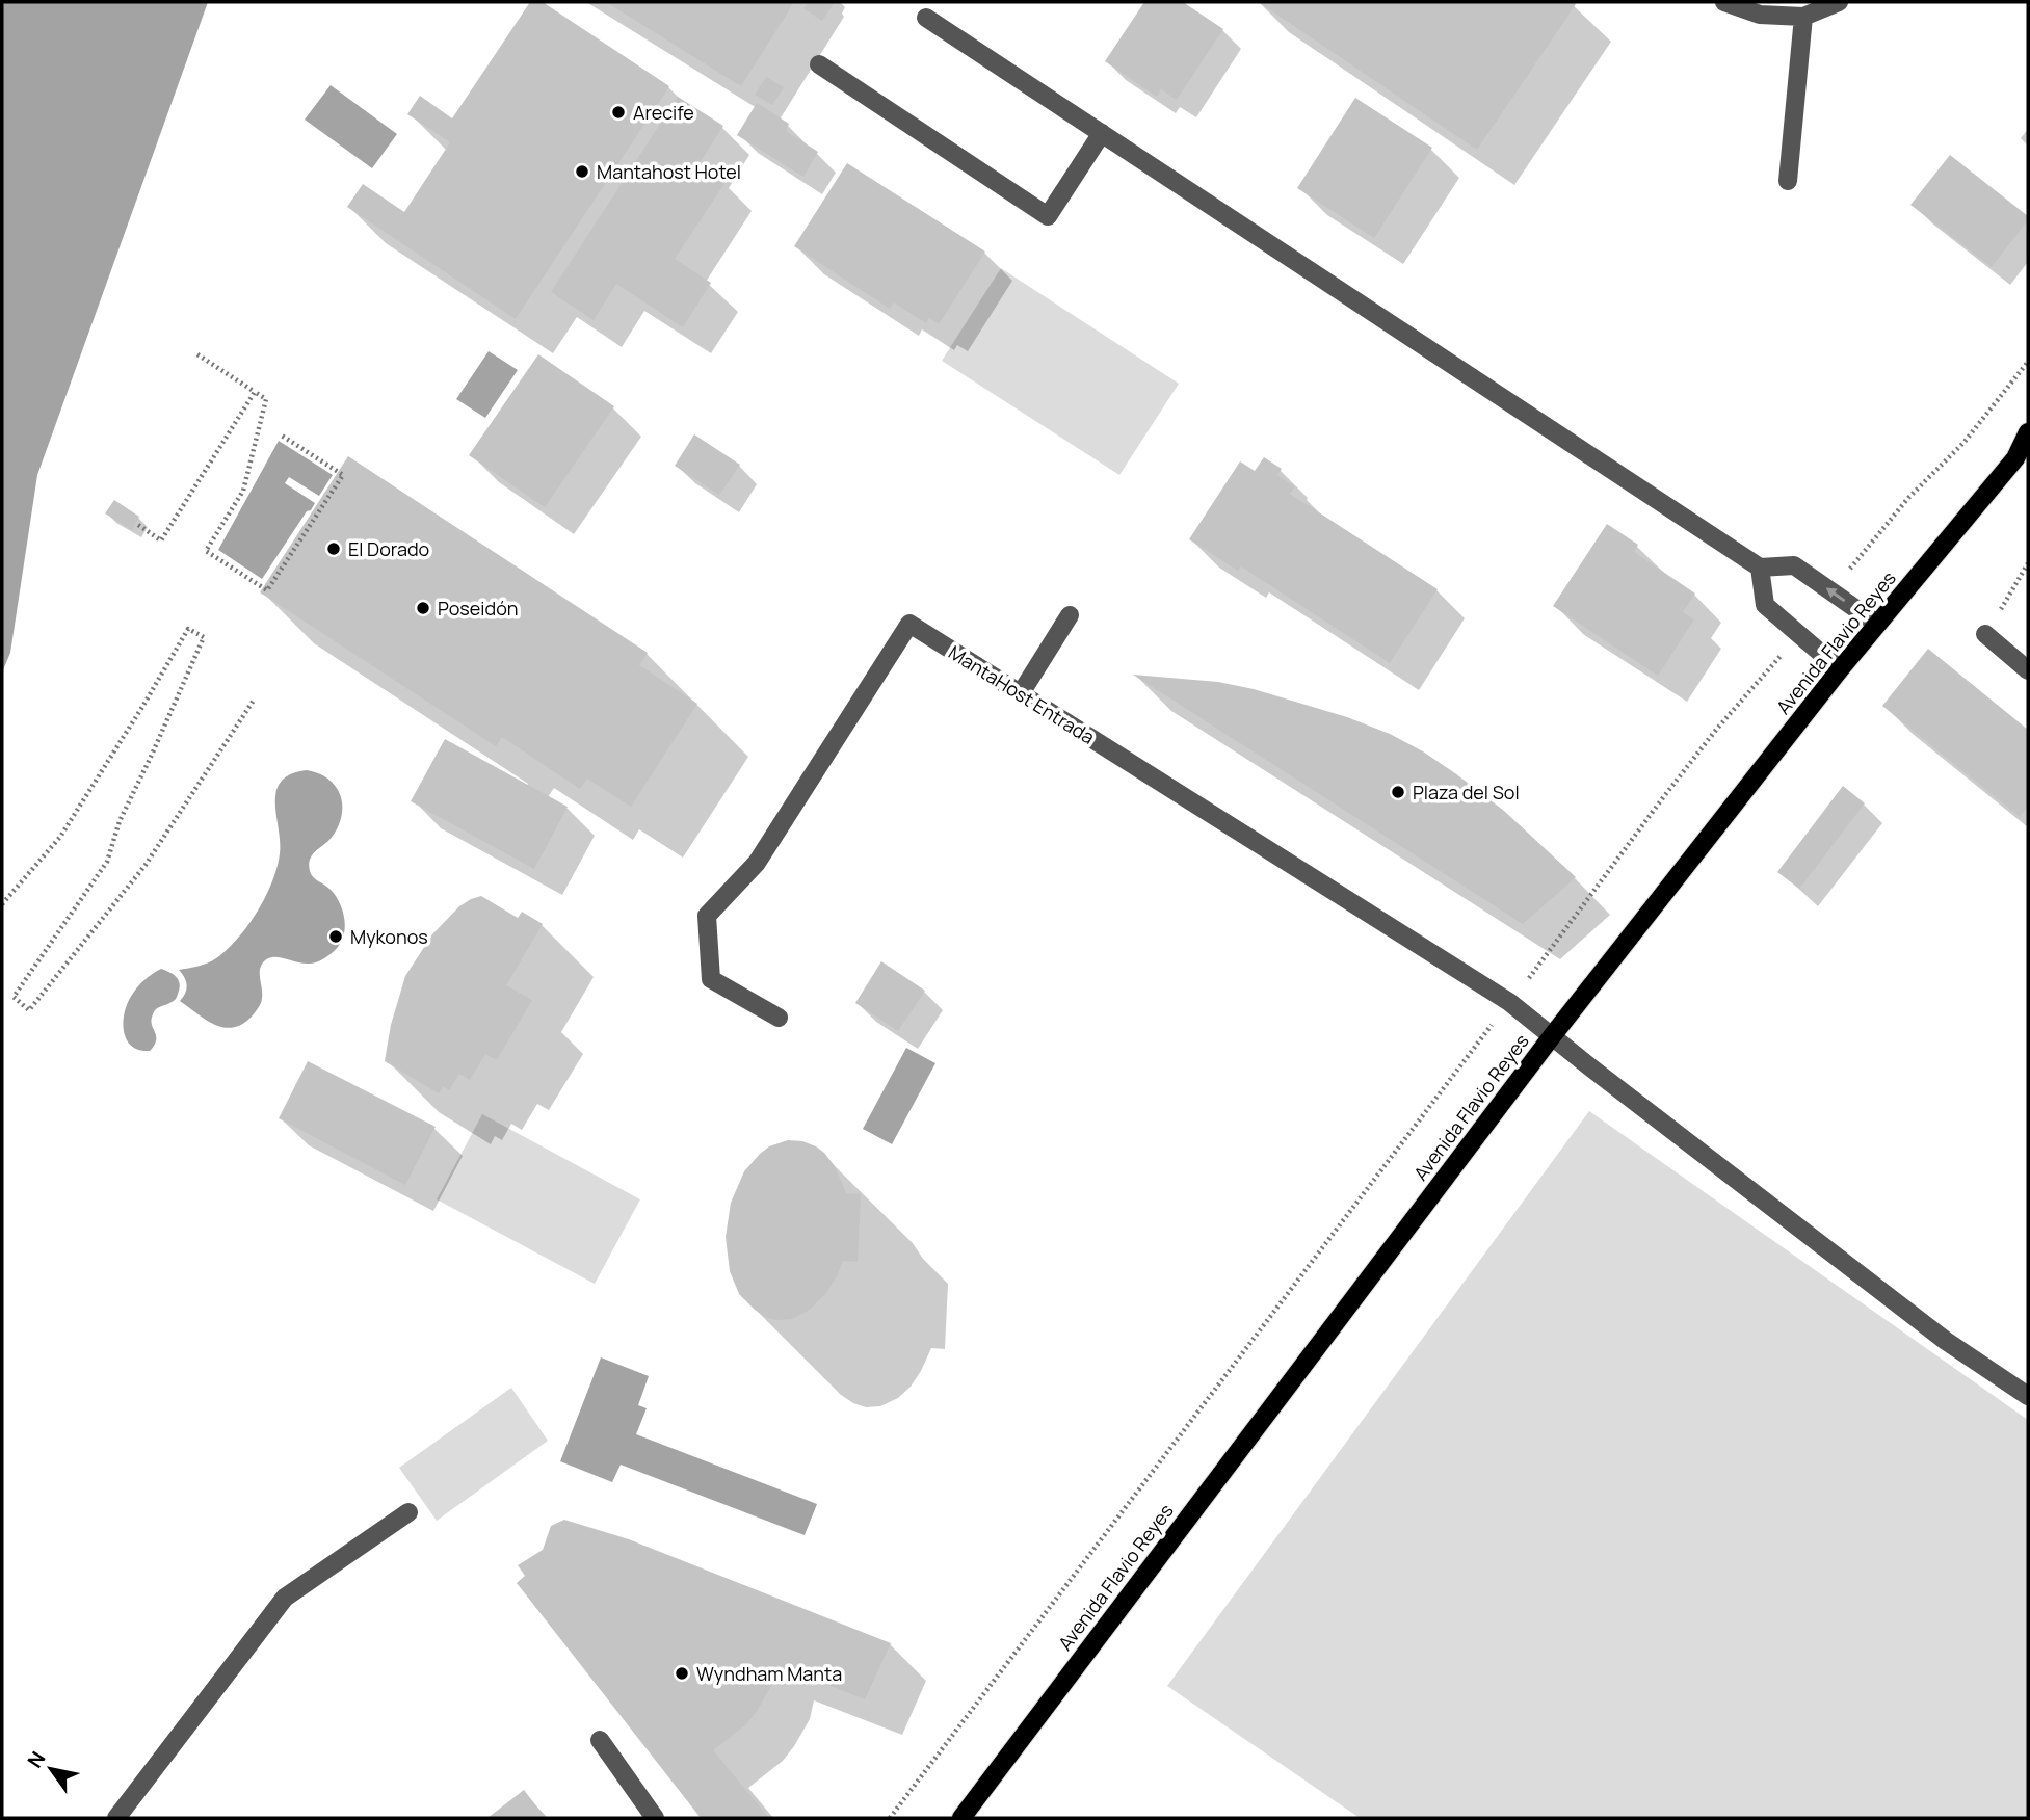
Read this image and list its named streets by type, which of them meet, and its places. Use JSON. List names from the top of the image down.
{
  "streets": {
    "main road": ["Avenida Flavio Reyes"],
    "street": ["MantaHost Entrada"]
  },
  "crossings": [
    ["Avenida Flavio Reyes", "MantaHost Entrada"]
  ],
  "places": [
    "Arecife",
    "Mantahost Hotel",
    "El Dorado",
    "Poseidón",
    "Plaza del Sol",
    "Mykonos",
    "Wyndham Manta"
  ],
  "north": "top left"
}
